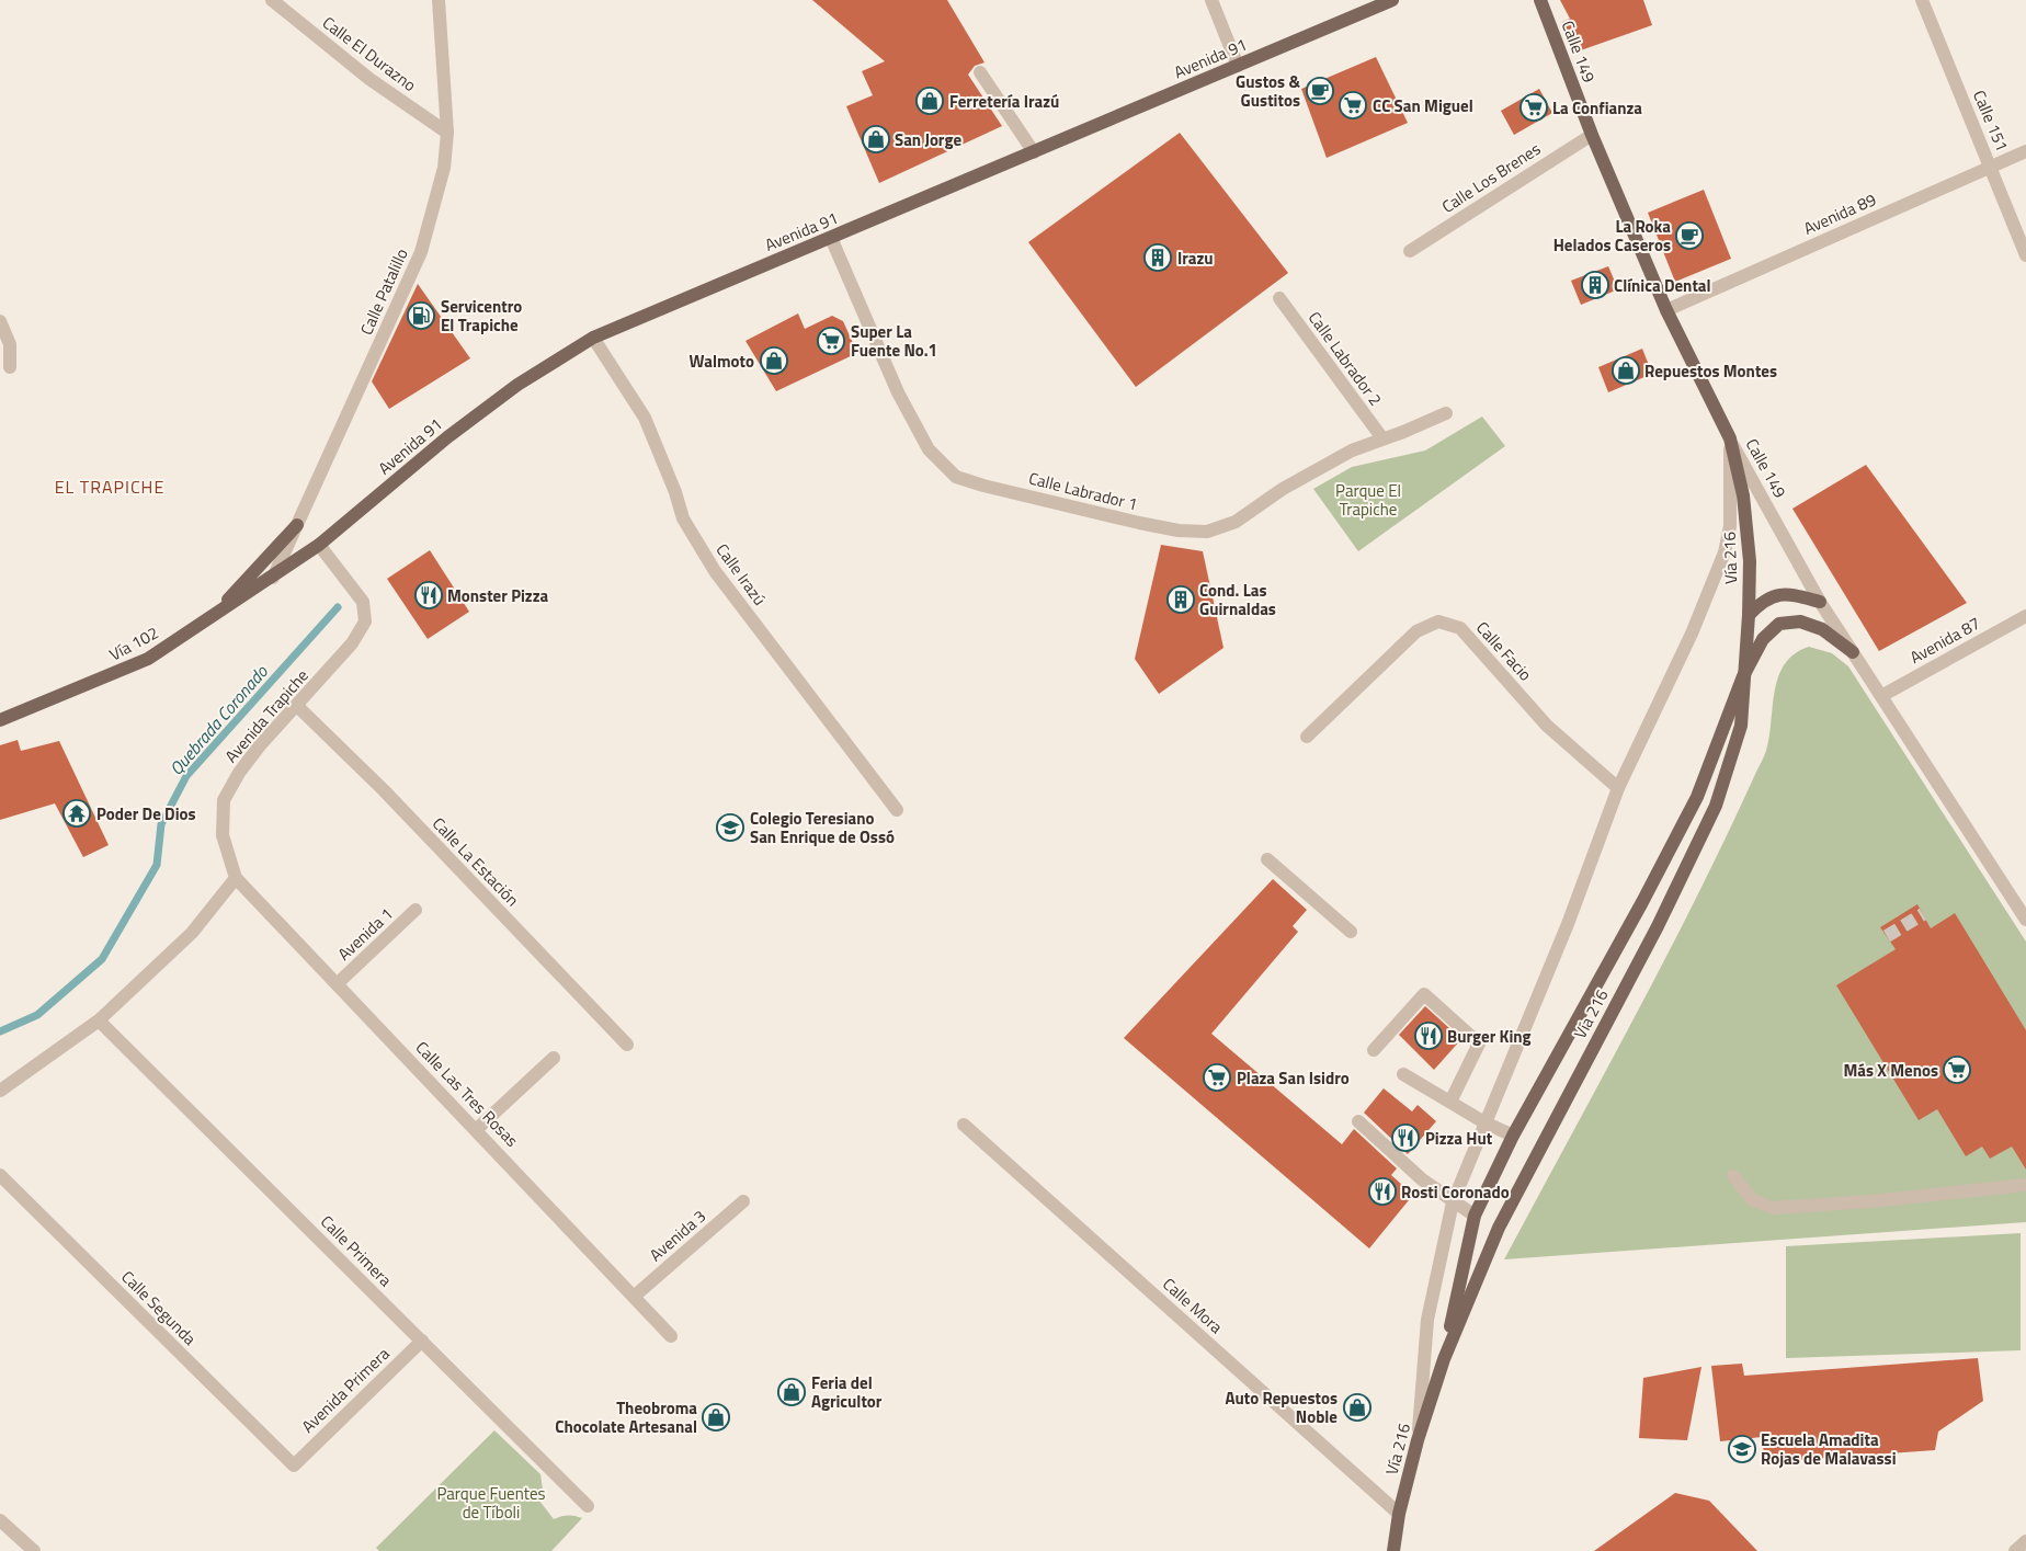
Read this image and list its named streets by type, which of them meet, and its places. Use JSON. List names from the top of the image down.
{
  "streets": {
    "main road": [
      "Calle 149",
      "Avenida 91",
      "Vía 216",
      "Vía 102"
    ],
    "street": [
      "Calle El Durazno",
      "Calle 151",
      "Calle Los Brenes",
      "Avenida 89",
      "Calle Patalillo",
      "Calle Labrador 2",
      "Calle Labrador 1",
      "Calle Irazú",
      "Avenida 87",
      "Calle Facio",
      "Avenida Trapiche",
      "Calle La Estación",
      "Avenida 1",
      "Calle Las Tres Rosas",
      "Avenida 3",
      "Calle Primera",
      "Calle Mora",
      "Calle Segunda",
      "Avenida Primera"
    ]
  },
  "crossings": [
    ["Calle 149", "Calle Los Brenes"],
    ["Calle 149", "Avenida 89"],
    ["Calle 149", "Vía 216"],
    ["Calle 149", "Avenida 87"],
    ["Calle El Durazno", "Calle Patalillo"],
    ["Avenida 91", "Calle Patalillo"],
    ["Avenida 91", "Calle Labrador 1"],
    ["Avenida 91", "Calle Irazú"],
    ["Avenida 91", "Vía 102"],
    ["Avenida 91", "Avenida Trapiche"],
    ["Calle 151", "Avenida 89"],
    ["Calle Patalillo", "Vía 102"],
    ["Calle Labrador 2", "Calle Labrador 1"],
    ["Vía 216", "Calle Mora"],
    ["Avenida Trapiche", "Calle La Estación"],
    ["Avenida Trapiche", "Calle Las Tres Rosas"],
    ["Avenida 1", "Calle Las Tres Rosas"],
    ["Calle Las Tres Rosas", "Avenida 3"],
    ["Calle Primera", "Avenida Primera"],
    ["Calle Segunda", "Avenida Primera"]
  ],
  "districts": ["EL TRAPICHE"],
  "water": ["Quebrada Coronado"],
  "parks": ["Parque El Trapiche", "Parque Fuentes de Tíboli"],
  "places": {
    "cafe": ["Gustos & Gustitos", "La Roka Helados Caseros"],
    "shop": [
      "Ferretería Irazú",
      "San Jorge",
      "Walmoto",
      "Repuestos Montes",
      "Feria del Agricultor",
      "Auto Repuestos Noble",
      "Theobroma Chocolate Artesanal"
    ],
    "supermarket": [
      "CC San Miguel",
      "La Confianza",
      "Super La Fuente No.1",
      "Más X Menos",
      "Plaza San Isidro"
    ],
    "building": ["Irazu", "Clínica Dental", "Cond. Las Guirnaldas"],
    "fuel station": ["Servicentro El Trapiche"],
    "restaurant": [
      "Monster Pizza",
      "Burger King",
      "Pizza Hut",
      "Rosti Coronado"
    ],
    "temple": ["Poder De Dios"],
    "school or university": ["Colegio Teresiano San Enrique de Ossó", "Escuela Amadita Rojas de Malavassi"]
  }
}
